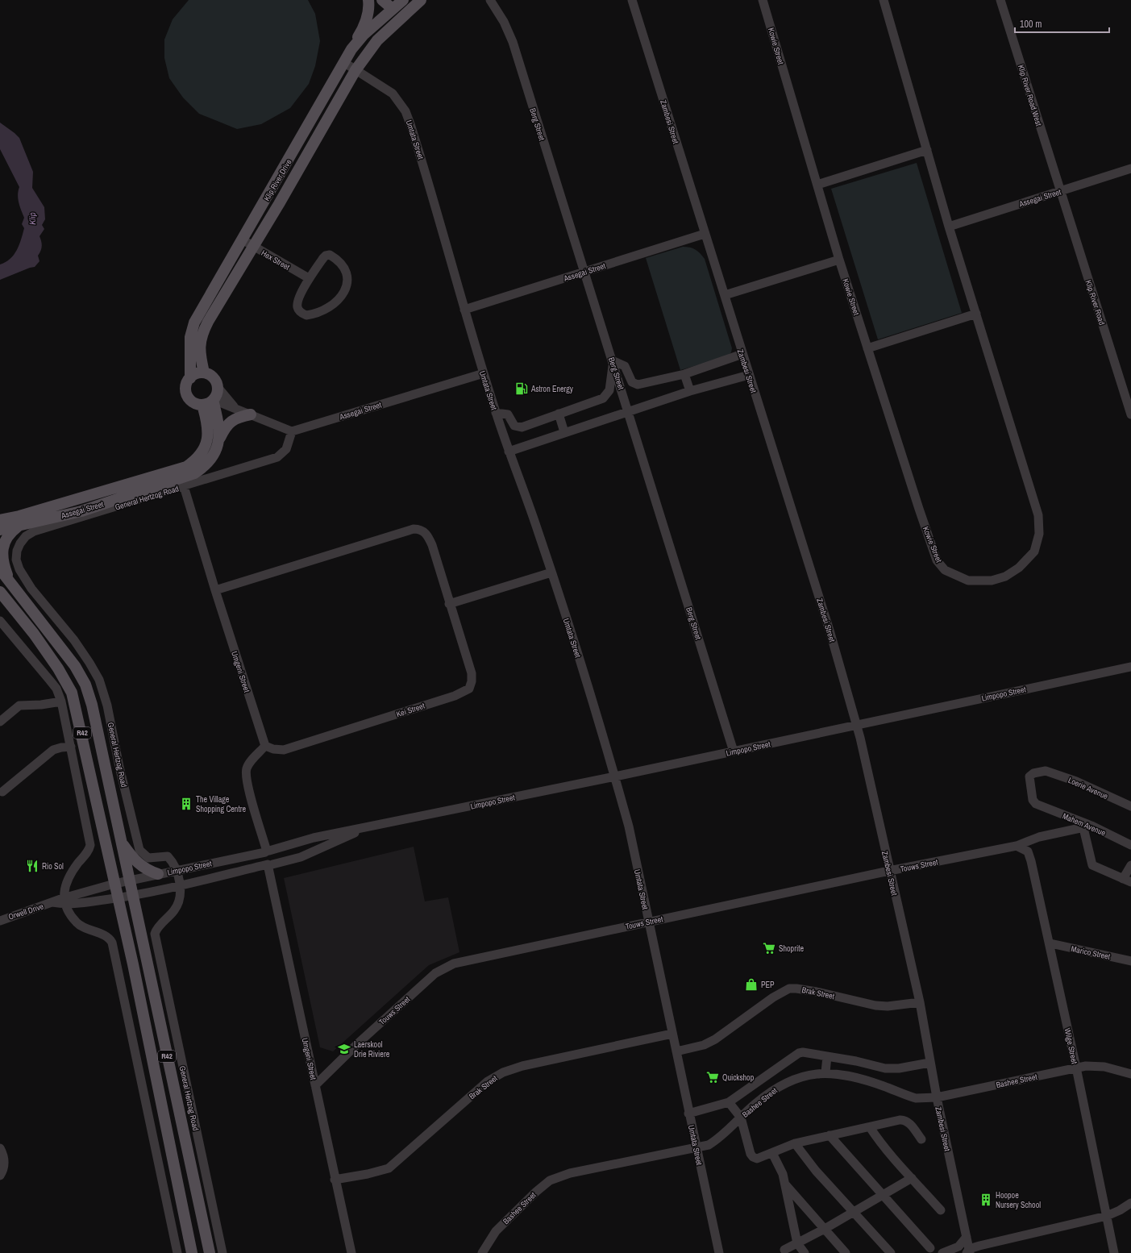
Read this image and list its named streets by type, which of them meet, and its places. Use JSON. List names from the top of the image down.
{
  "streets": {
    "main road": [
      "Klip River Drive",
      "Assegai Street",
      "General Hertzog Road",
      "R42"
    ],
    "street": [
      "Kowie Street",
      "Klip River Road West",
      "Zambesi Street",
      "Berg Street",
      "Umtata Street",
      "Hex Street",
      "Klip River Road",
      "Umgeni Street",
      "Limpopo Street",
      "Kei Street",
      "Loerie Avenue",
      "Mahem Avenue",
      "Touws Street",
      "Orwell Drive",
      "Marico Street",
      "Brak Street",
      "Wilge Street",
      "Bashee Street"
    ]
  },
  "crossings": [
    ["Kowie Street", "Assegai Street"],
    ["Klip River Road West", "Assegai Street"],
    ["Klip River Road West", "Klip River Road"],
    ["Zambesi Street", "Assegai Street"],
    ["Zambesi Street", "Limpopo Street"],
    ["Zambesi Street", "Touws Street"],
    ["Zambesi Street", "Brak Street"],
    ["Zambesi Street", "Bashee Street"],
    ["Berg Street", "Assegai Street"],
    ["Berg Street", "Limpopo Street"],
    ["Umtata Street", "Klip River Drive"],
    ["Umtata Street", "Assegai Street"],
    ["Umtata Street", "Limpopo Street"],
    ["Umtata Street", "Touws Street"],
    ["Umtata Street", "Brak Street"],
    ["Umtata Street", "Bashee Street"],
    ["Klip River Drive", "Assegai Street"],
    ["Klip River Drive", "Hex Street"],
    ["Assegai Street", "Klip River Road"],
    ["Assegai Street", "General Hertzog Road"],
    ["General Hertzog Road", "Umgeni Street"],
    ["General Hertzog Road", "Limpopo Street"],
    ["Umgeni Street", "Limpopo Street"],
    ["Umgeni Street", "Kei Street"],
    ["Umgeni Street", "Touws Street"],
    ["Umgeni Street", "Brak Street"],
    ["Limpopo Street", "R42"],
    ["Limpopo Street", "Orwell Drive"],
    ["R42", "Orwell Drive"],
    ["Loerie Avenue", "Mahem Avenue"],
    ["Mahem Avenue", "Touws Street"],
    ["Touws Street", "Wilge Street"],
    ["Marico Street", "Wilge Street"],
    ["Wilge Street", "Bashee Street"]
  ],
  "water": ["Klip"],
  "places": {
    "fuel station": ["Astron Energy"],
    "building": ["The Village Shopping Centre", "Hoopoe Nursery School"],
    "restaurant": ["Rio Sol"],
    "supermarket": ["Shoprite", "Quickshop"],
    "shop": ["PEP"],
    "school or university": ["Laerskool Drie Riviere"]
  },
  "scale_bar": "100 m"
}
